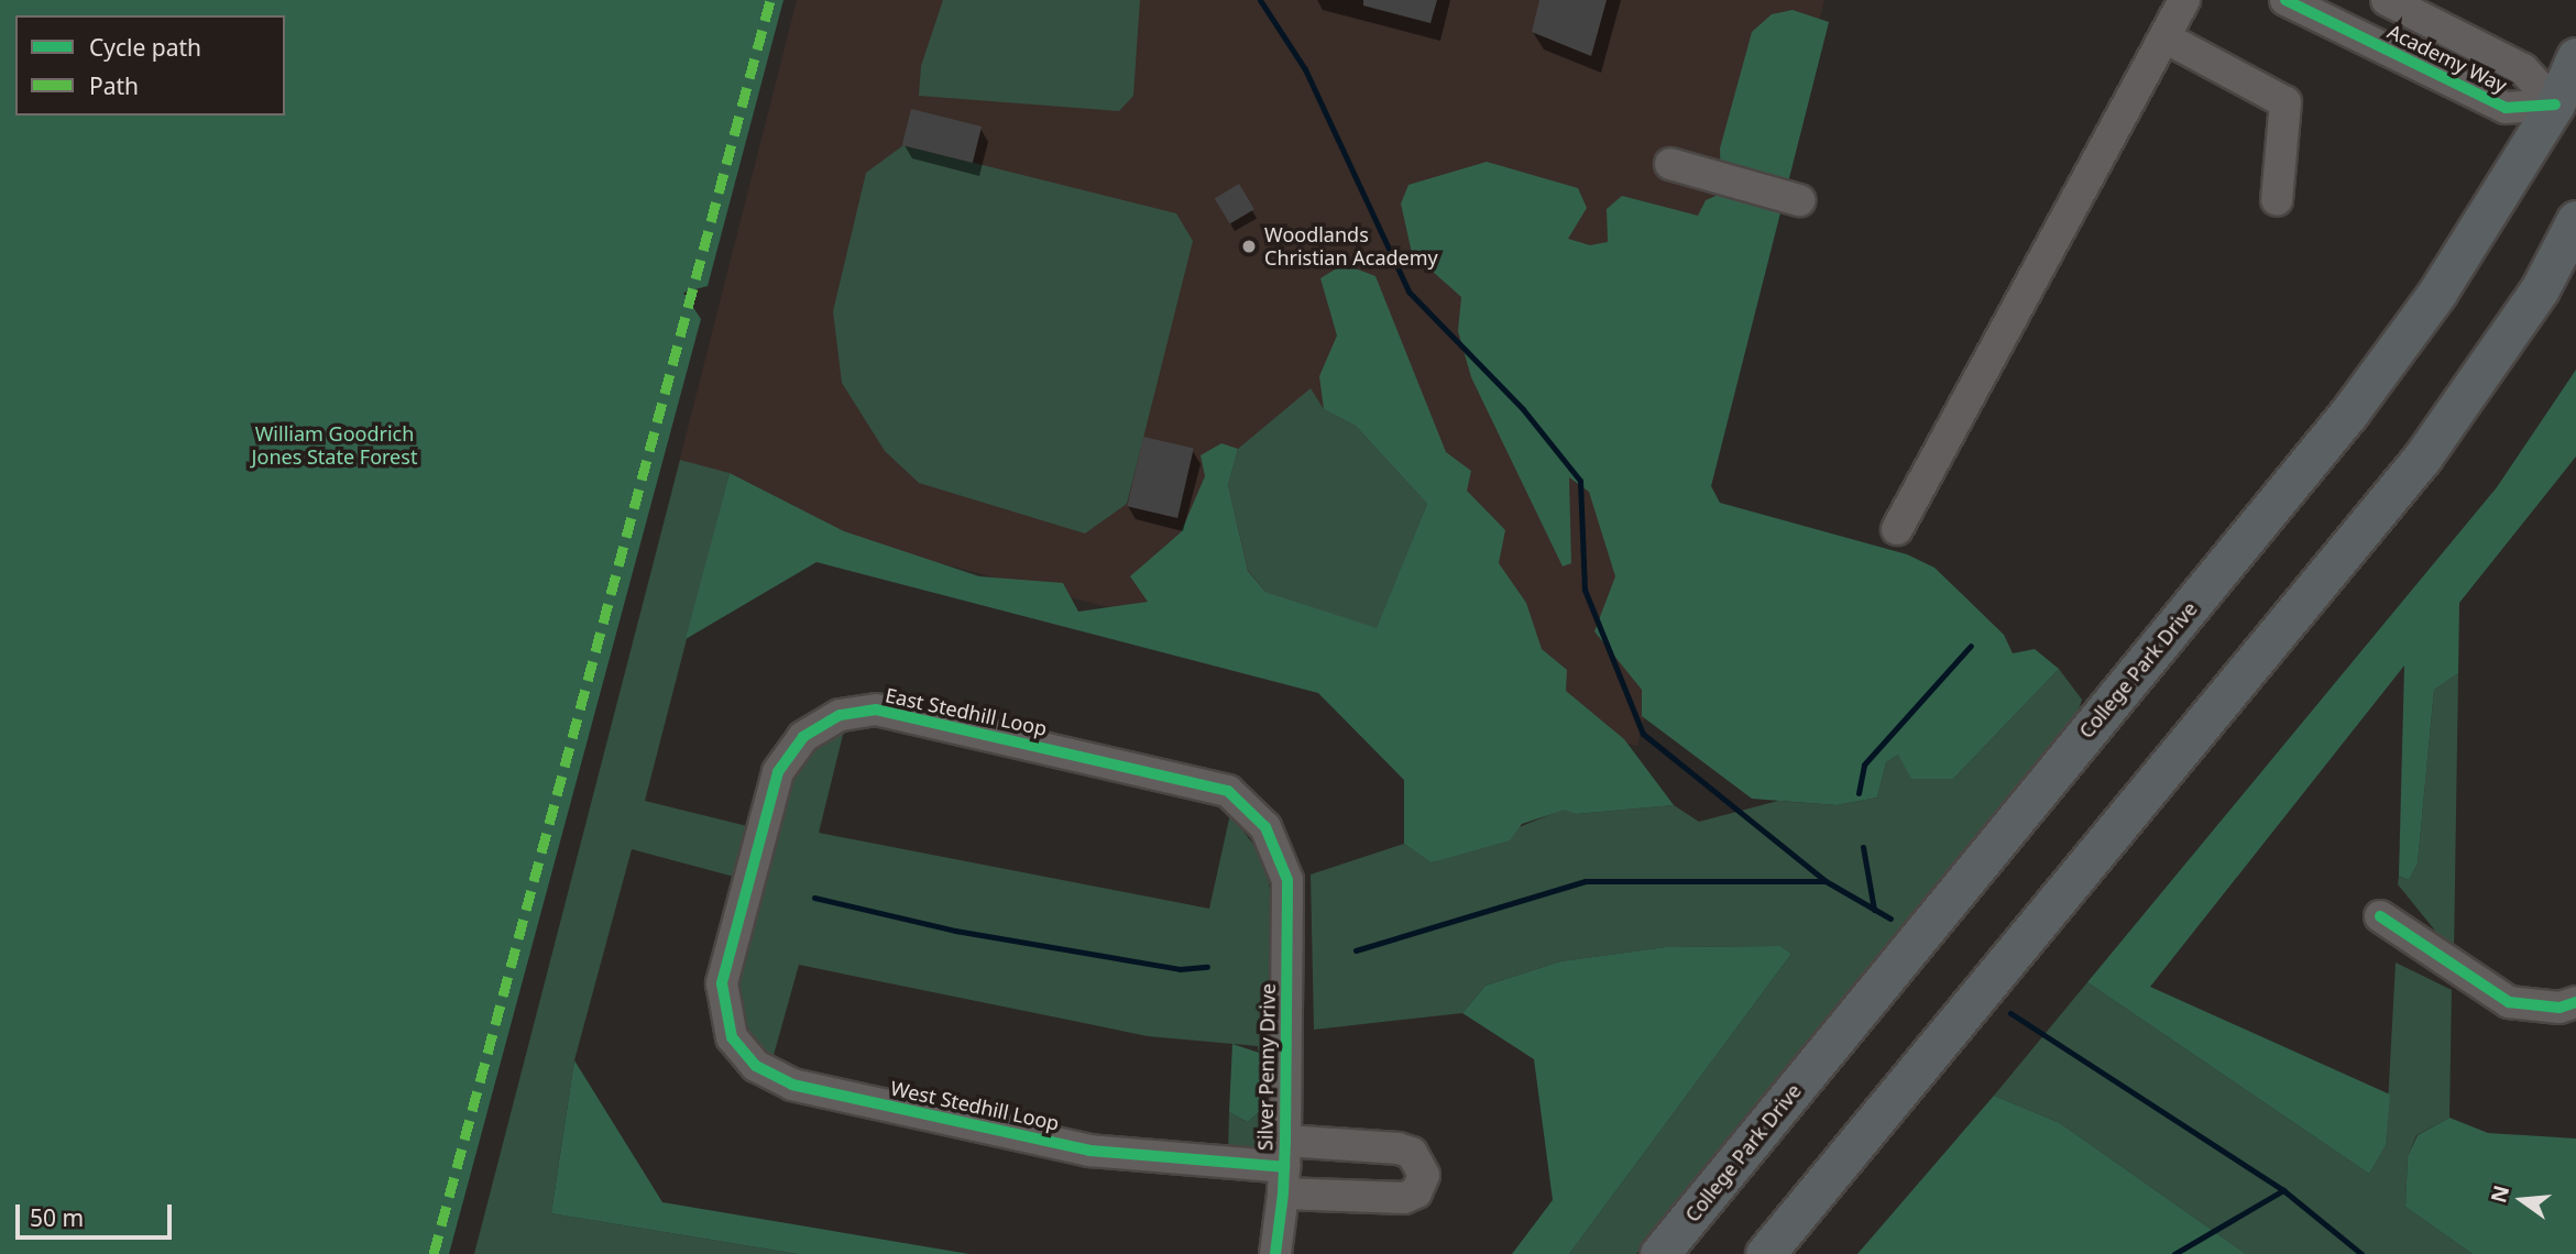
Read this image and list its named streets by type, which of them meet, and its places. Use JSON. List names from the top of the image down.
{
  "streets": {
    "main road": ["College Park Drive"],
    "street": [
      "Academy Way",
      "East Stedhill Loop",
      "Silver Penny Drive",
      "West Stedhill Loop"
    ]
  },
  "crossings": [
    ["Academy Way", "College Park Drive"],
    ["East Stedhill Loop", "Silver Penny Drive"],
    ["East Stedhill Loop", "West Stedhill Loop"],
    ["Silver Penny Drive", "West Stedhill Loop"]
  ],
  "parks": ["William Goodrich Jones State Forest"],
  "places": ["Woodlands Christian Academy"],
  "legend": ["Cycle path", "Path"],
  "scale_bar": "50 m",
  "north": "left"
}
